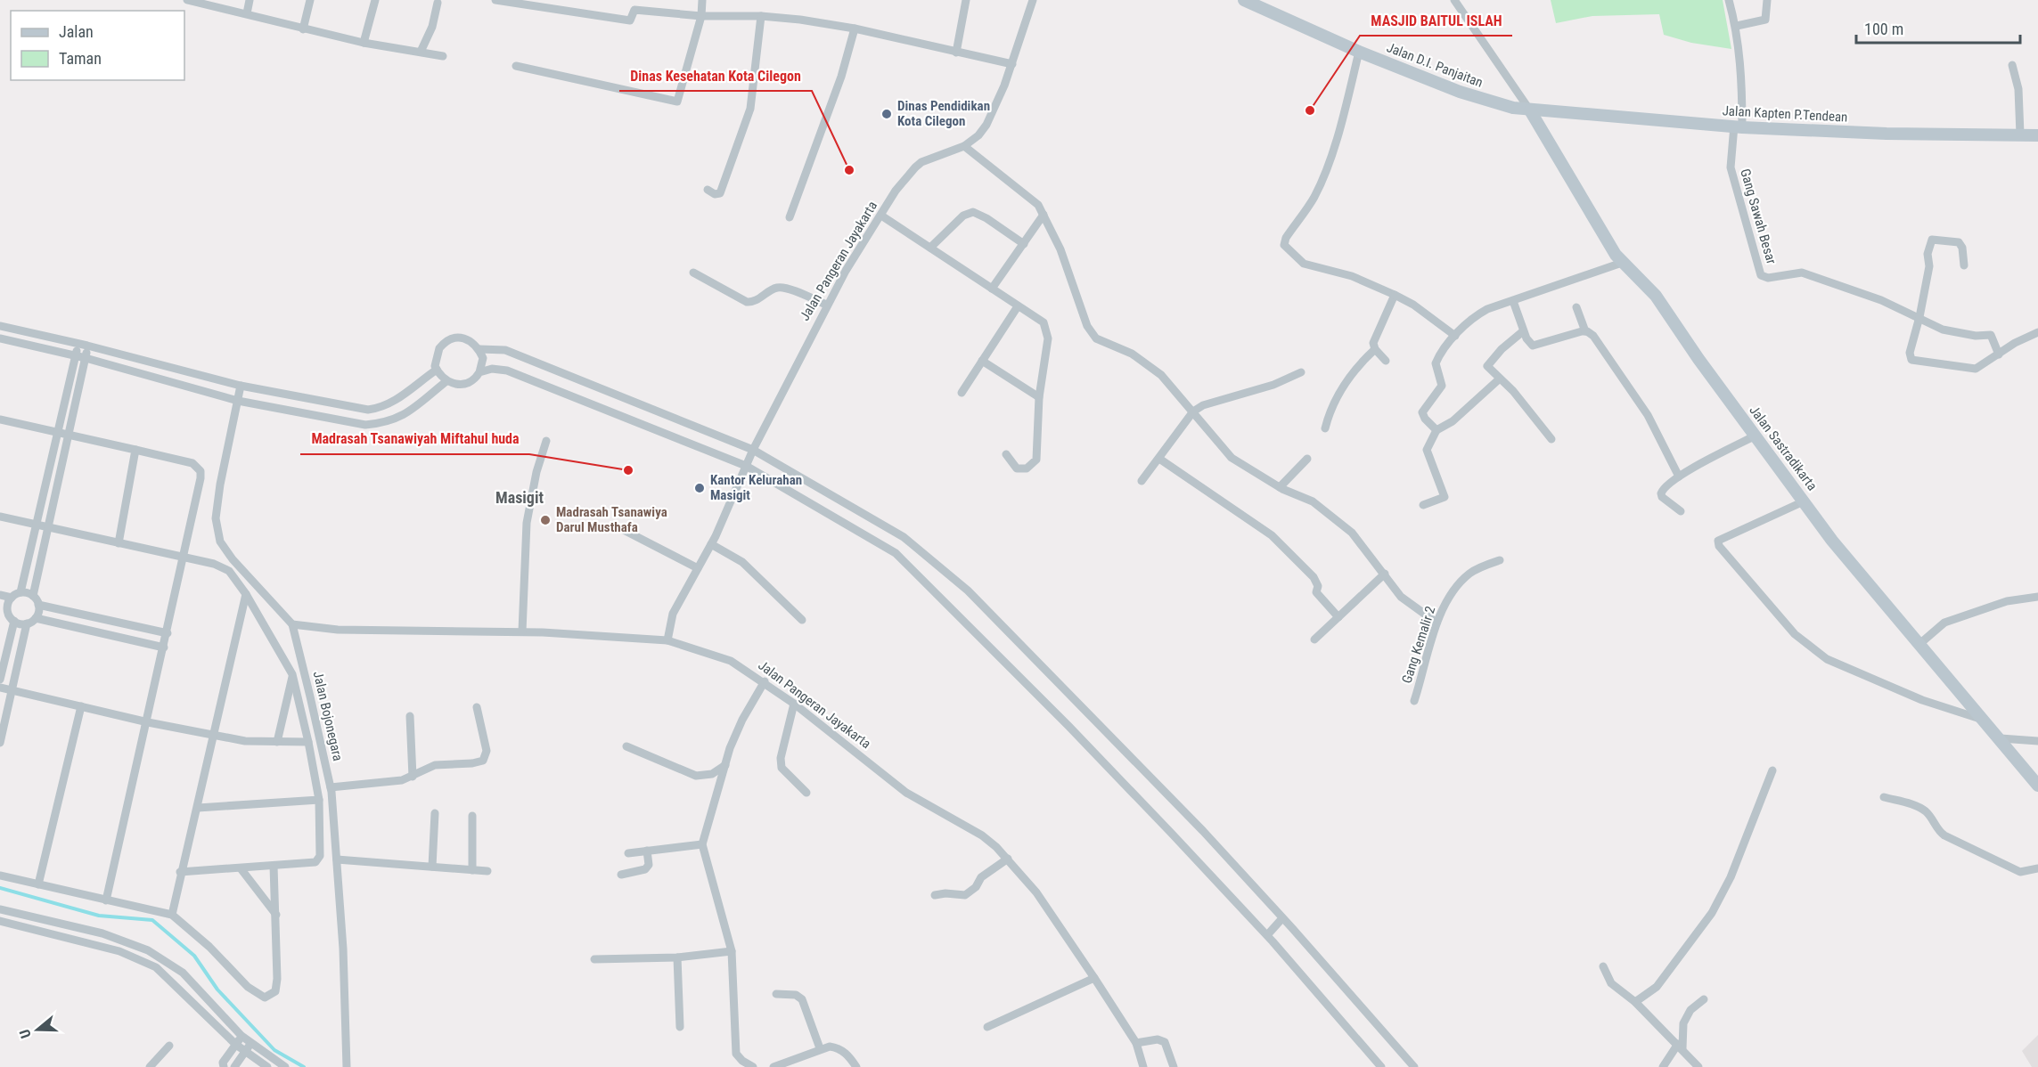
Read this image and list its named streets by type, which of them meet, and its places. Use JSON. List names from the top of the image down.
{
  "streets": {
    "street": [
      "Jalan D.I. Panjaitan",
      "Jalan Kapten P.Tendean",
      "Gang Sawah Besar",
      "Jalan Pangeran Jayakarta",
      "Jalan Sastradikarta",
      "Gang Kemalir 2",
      "Jalan Bojonegara"
    ]
  },
  "crossings": [
    ["Jalan D.I. Panjaitan", "Jalan Kapten P.Tendean"],
    ["Jalan D.I. Panjaitan", "Jalan Sastradikarta"],
    ["Jalan Kapten P.Tendean", "Gang Sawah Besar"],
    ["Jalan Kapten P.Tendean", "Jalan Sastradikarta"]
  ],
  "districts": ["Masigit"],
  "places": [
    "MASJID BAITUL ISLAH",
    "Dinas Pendidikan Kota Cilegon",
    "Dinas Kesehatan Kota Cilegon",
    "Madrasah Tsanawiyah Miftahul huda",
    "Kantor Kelurahan Masigit",
    "Madrasah Tsanawiya Darul Musthafa"
  ],
  "legend": ["Jalan", "Taman"],
  "scale_bar": "100 m",
  "north": "left"
}
